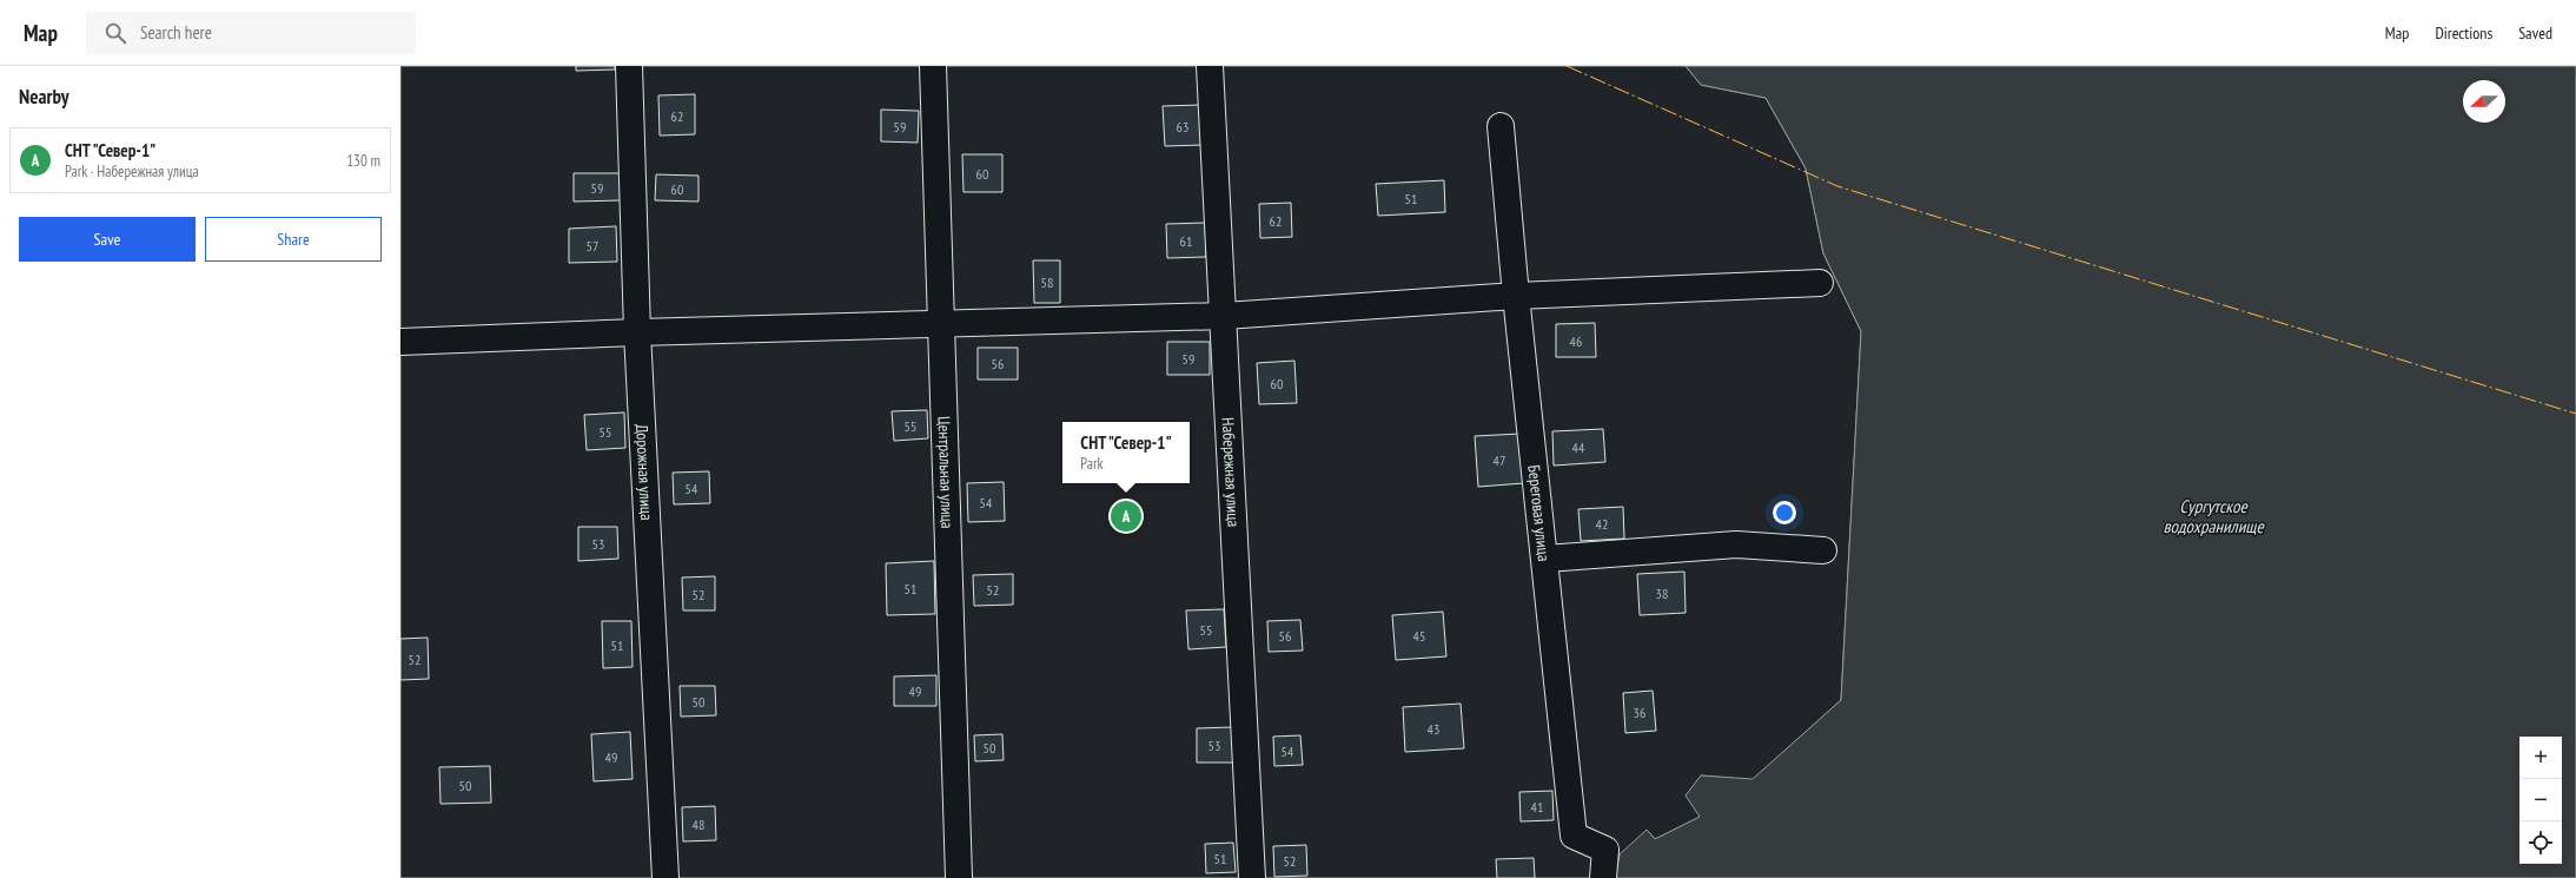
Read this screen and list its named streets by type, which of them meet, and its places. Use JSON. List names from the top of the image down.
{
  "streets": {
    "street": [
      "Центральная улица",
      "Набережная улица",
      "Дорожная улица",
      "Береговая улица"
    ]
  },
  "water": ["Сургутское водохранилище"],
  "house_numbers": [
    "62",
    "59",
    "63",
    "60",
    "59",
    "60",
    "51",
    "62",
    "61",
    "57",
    "58",
    "46",
    "59",
    "56",
    "60",
    "55",
    "55",
    "44",
    "47",
    "54",
    "54",
    "42",
    "53",
    "51",
    "52",
    "38",
    "52",
    "55",
    "56",
    "45",
    "51",
    "52",
    "49",
    "50",
    "36",
    "43",
    "53",
    "50",
    "54",
    "49",
    "50",
    "41",
    "48",
    "51",
    "52"
  ],
  "north": "left",
  "page": {
    "header": "Map",
    "search": "Search here",
    "nav": ["Map", "Directions", "Saved"],
    "heading": "Nearby",
    "list": [
      {
        "mark": "A",
        "name": "СНТ \"Север-1\"",
        "note": "Park · Набережная улица",
        "value": "130 m"
      }
    ],
    "buttons": ["Save", "Share"],
    "popup": ["СНТ \"Север-1\"", "Park"],
    "pins": "A",
    "map_buttons": ["+", "−"]
  }
}
